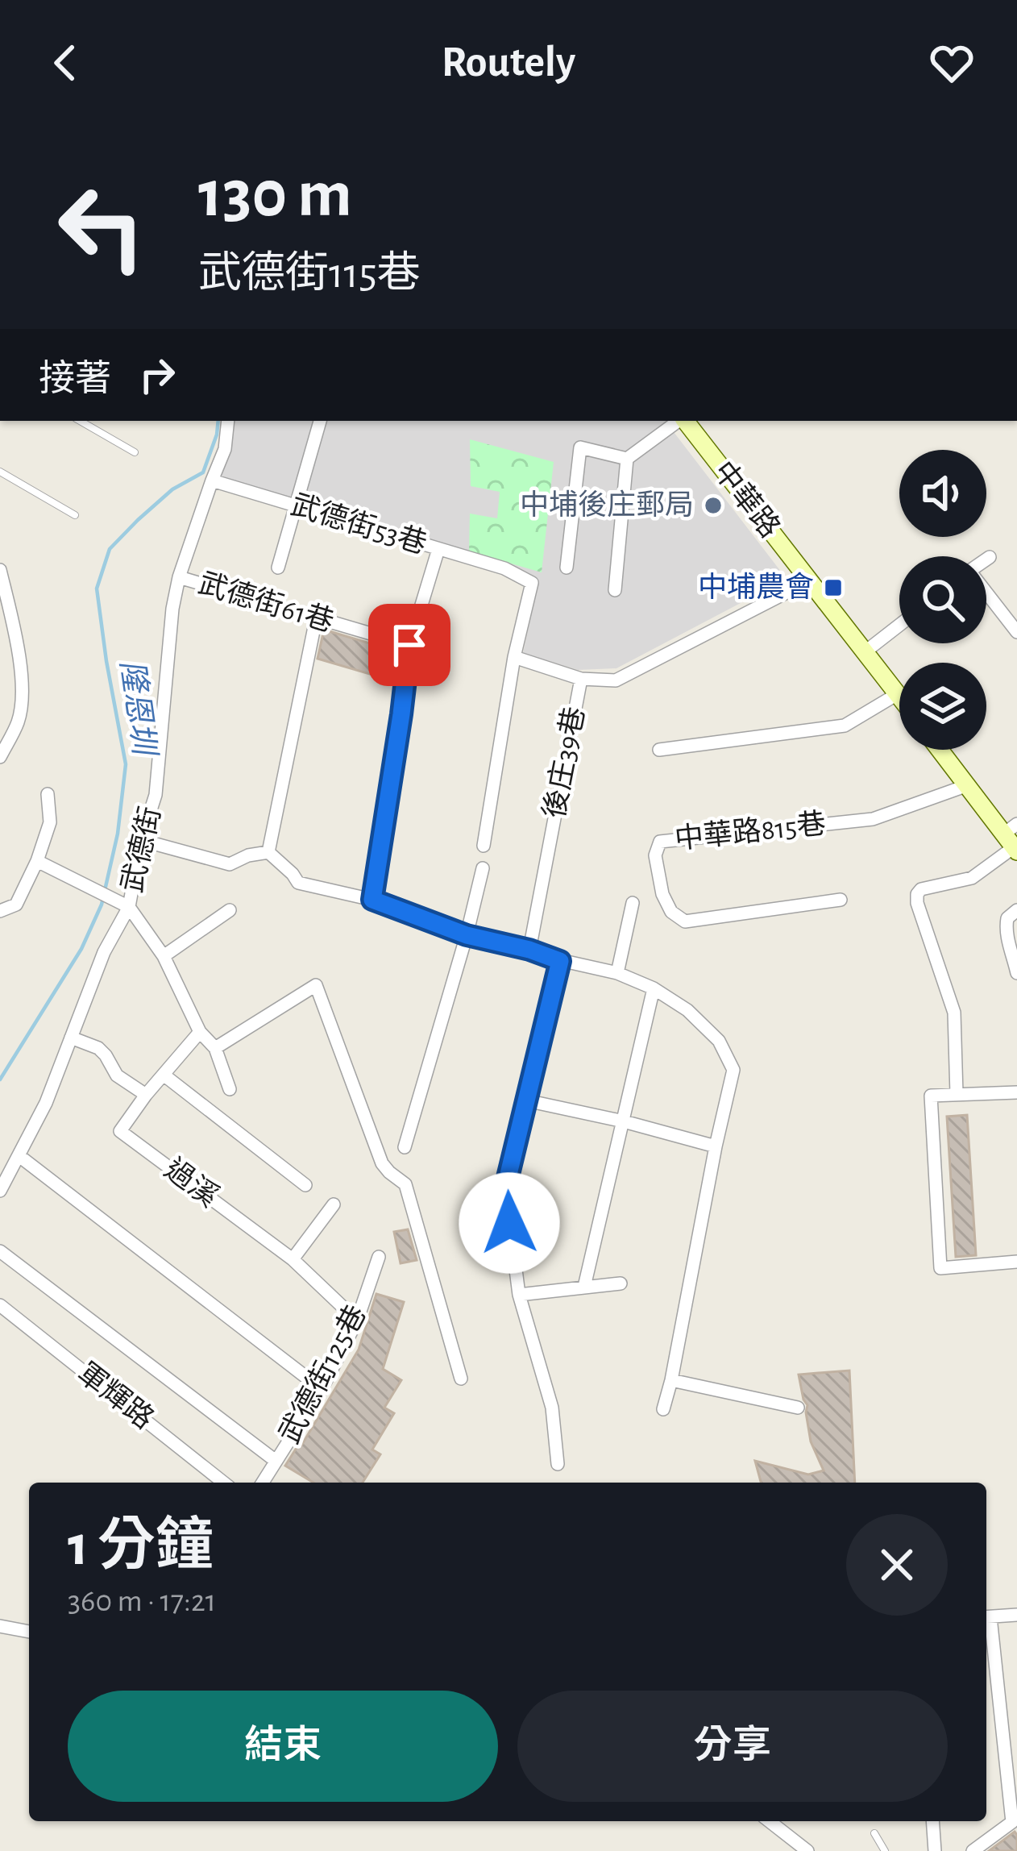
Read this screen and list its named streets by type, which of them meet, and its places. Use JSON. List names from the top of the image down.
{
  "streets": {
    "main road": ["中華路"],
    "street": [
      "武德街53巷",
      "武德街61巷",
      "後庄39巷",
      "中華路815巷",
      "武德街",
      "過溪",
      "武德街125巷",
      "軍輝路"
    ]
  },
  "crossings": [
    ["中華路", "後庄39巷"],
    ["武德街53巷", "武德街"],
    ["武德街61巷", "武德街"],
    ["武德街", "過溪"],
    ["過溪", "武德街125巷"]
  ],
  "water": ["隆恩圳"],
  "places": {
    "other": ["中埔後庄郵局"],
    "transit": ["中埔農會"]
  },
  "page": {
    "header": "Routely",
    "turn": ["130 m", "武德街115巷"],
    "then": "接著",
    "heading": ["1 分鐘", "360 m · 17:21"],
    "buttons": ["結束", "分享"]
  }
}
